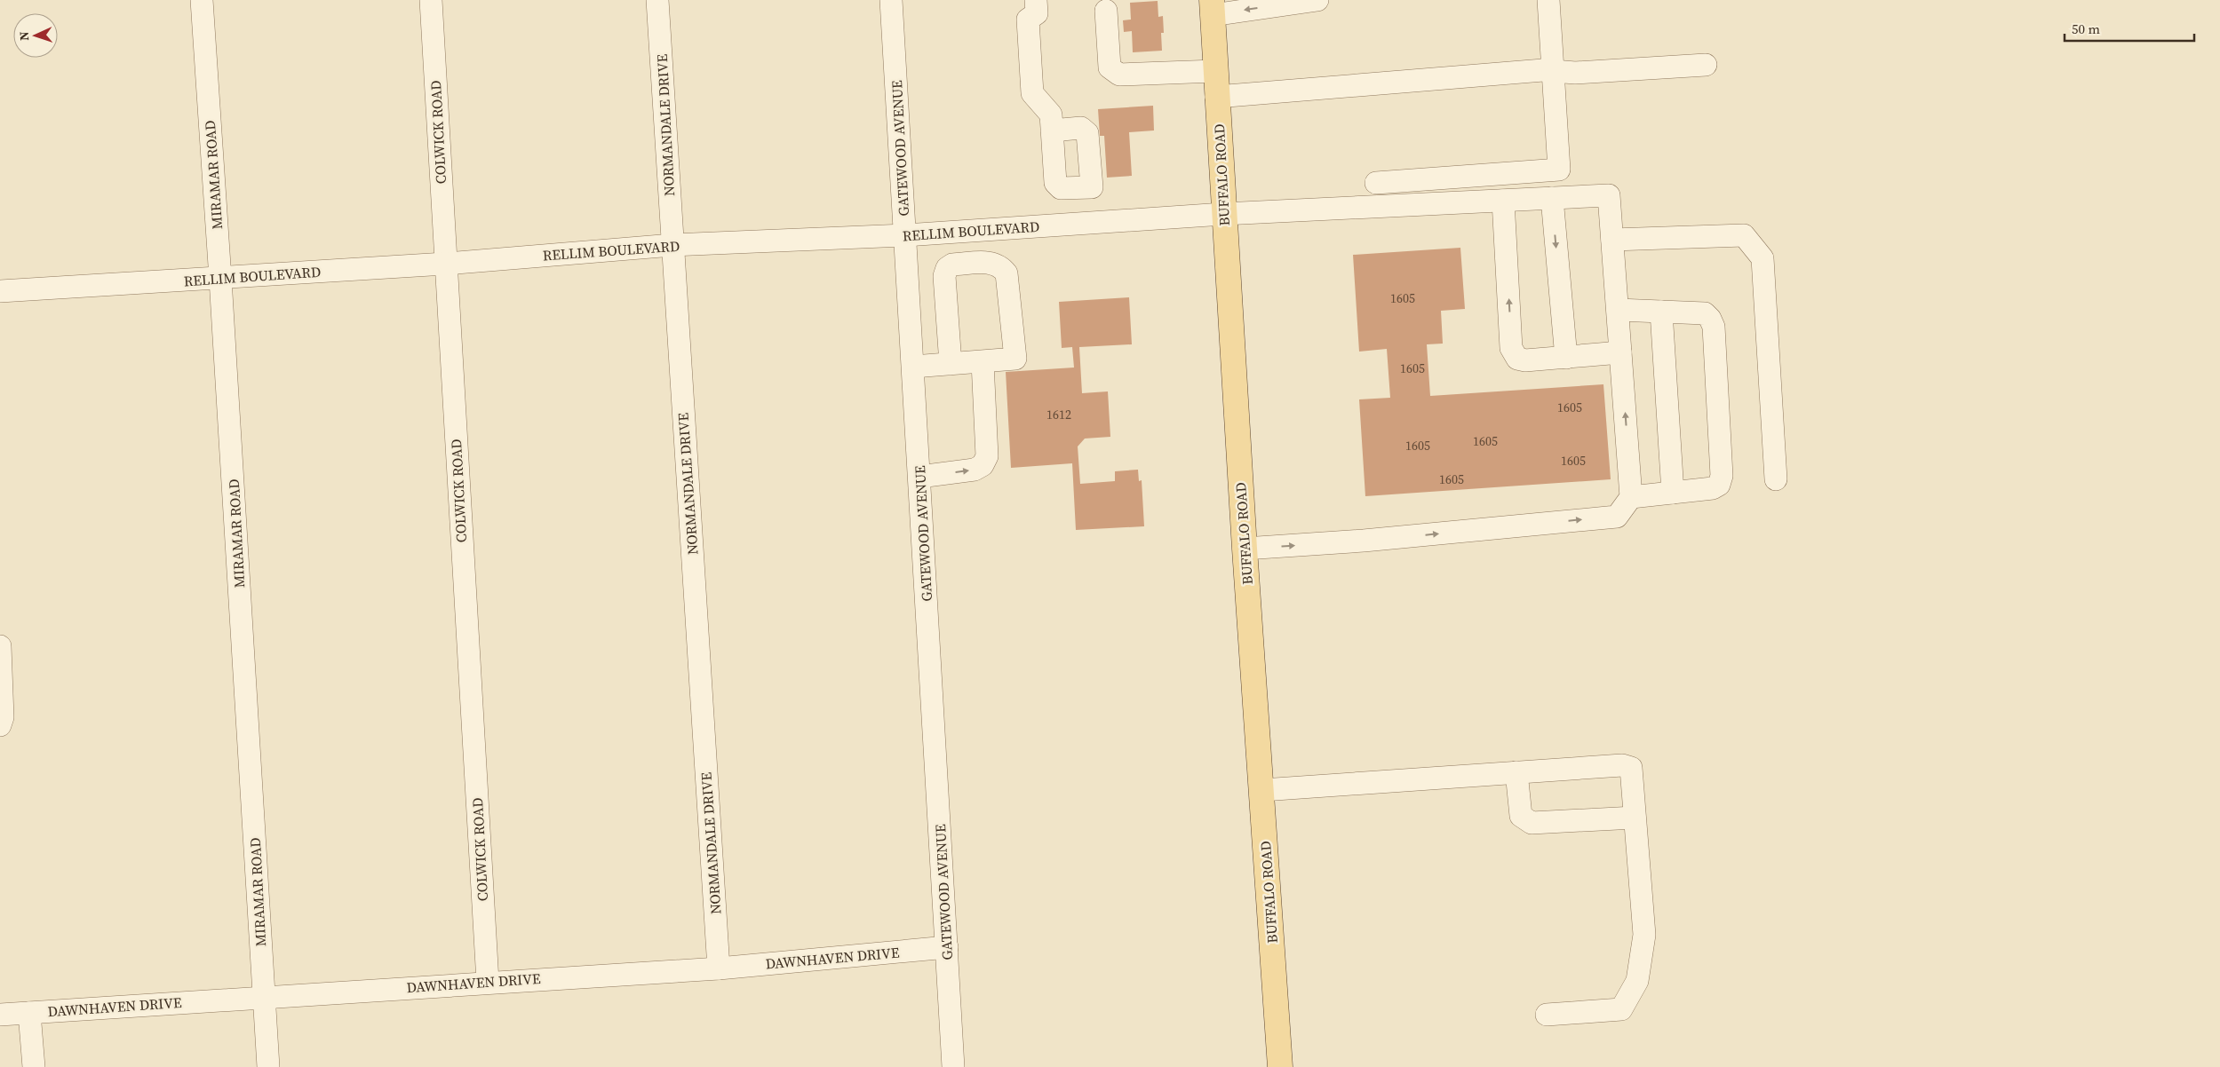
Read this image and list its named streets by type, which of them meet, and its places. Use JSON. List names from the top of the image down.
{
  "streets": {
    "main road": ["BUFFALO ROAD"],
    "street": [
      "NORMANDALE DRIVE",
      "COLWICK ROAD",
      "GATEWOOD AVENUE",
      "MIRAMAR ROAD",
      "RELLIM BOULEVARD",
      "DAWNHAVEN DRIVE"
    ]
  },
  "crossings": [
    ["NORMANDALE DRIVE", "RELLIM BOULEVARD"],
    ["NORMANDALE DRIVE", "DAWNHAVEN DRIVE"],
    ["COLWICK ROAD", "RELLIM BOULEVARD"],
    ["COLWICK ROAD", "DAWNHAVEN DRIVE"],
    ["GATEWOOD AVENUE", "RELLIM BOULEVARD"],
    ["GATEWOOD AVENUE", "DAWNHAVEN DRIVE"],
    ["MIRAMAR ROAD", "RELLIM BOULEVARD"],
    ["MIRAMAR ROAD", "DAWNHAVEN DRIVE"],
    ["BUFFALO ROAD", "RELLIM BOULEVARD"]
  ],
  "house_numbers": [
    "1605",
    "1605",
    "1605",
    "1612",
    "1605",
    "1605",
    "1605",
    "1605"
  ],
  "scale_bar": "50 m",
  "north": "left"
}
